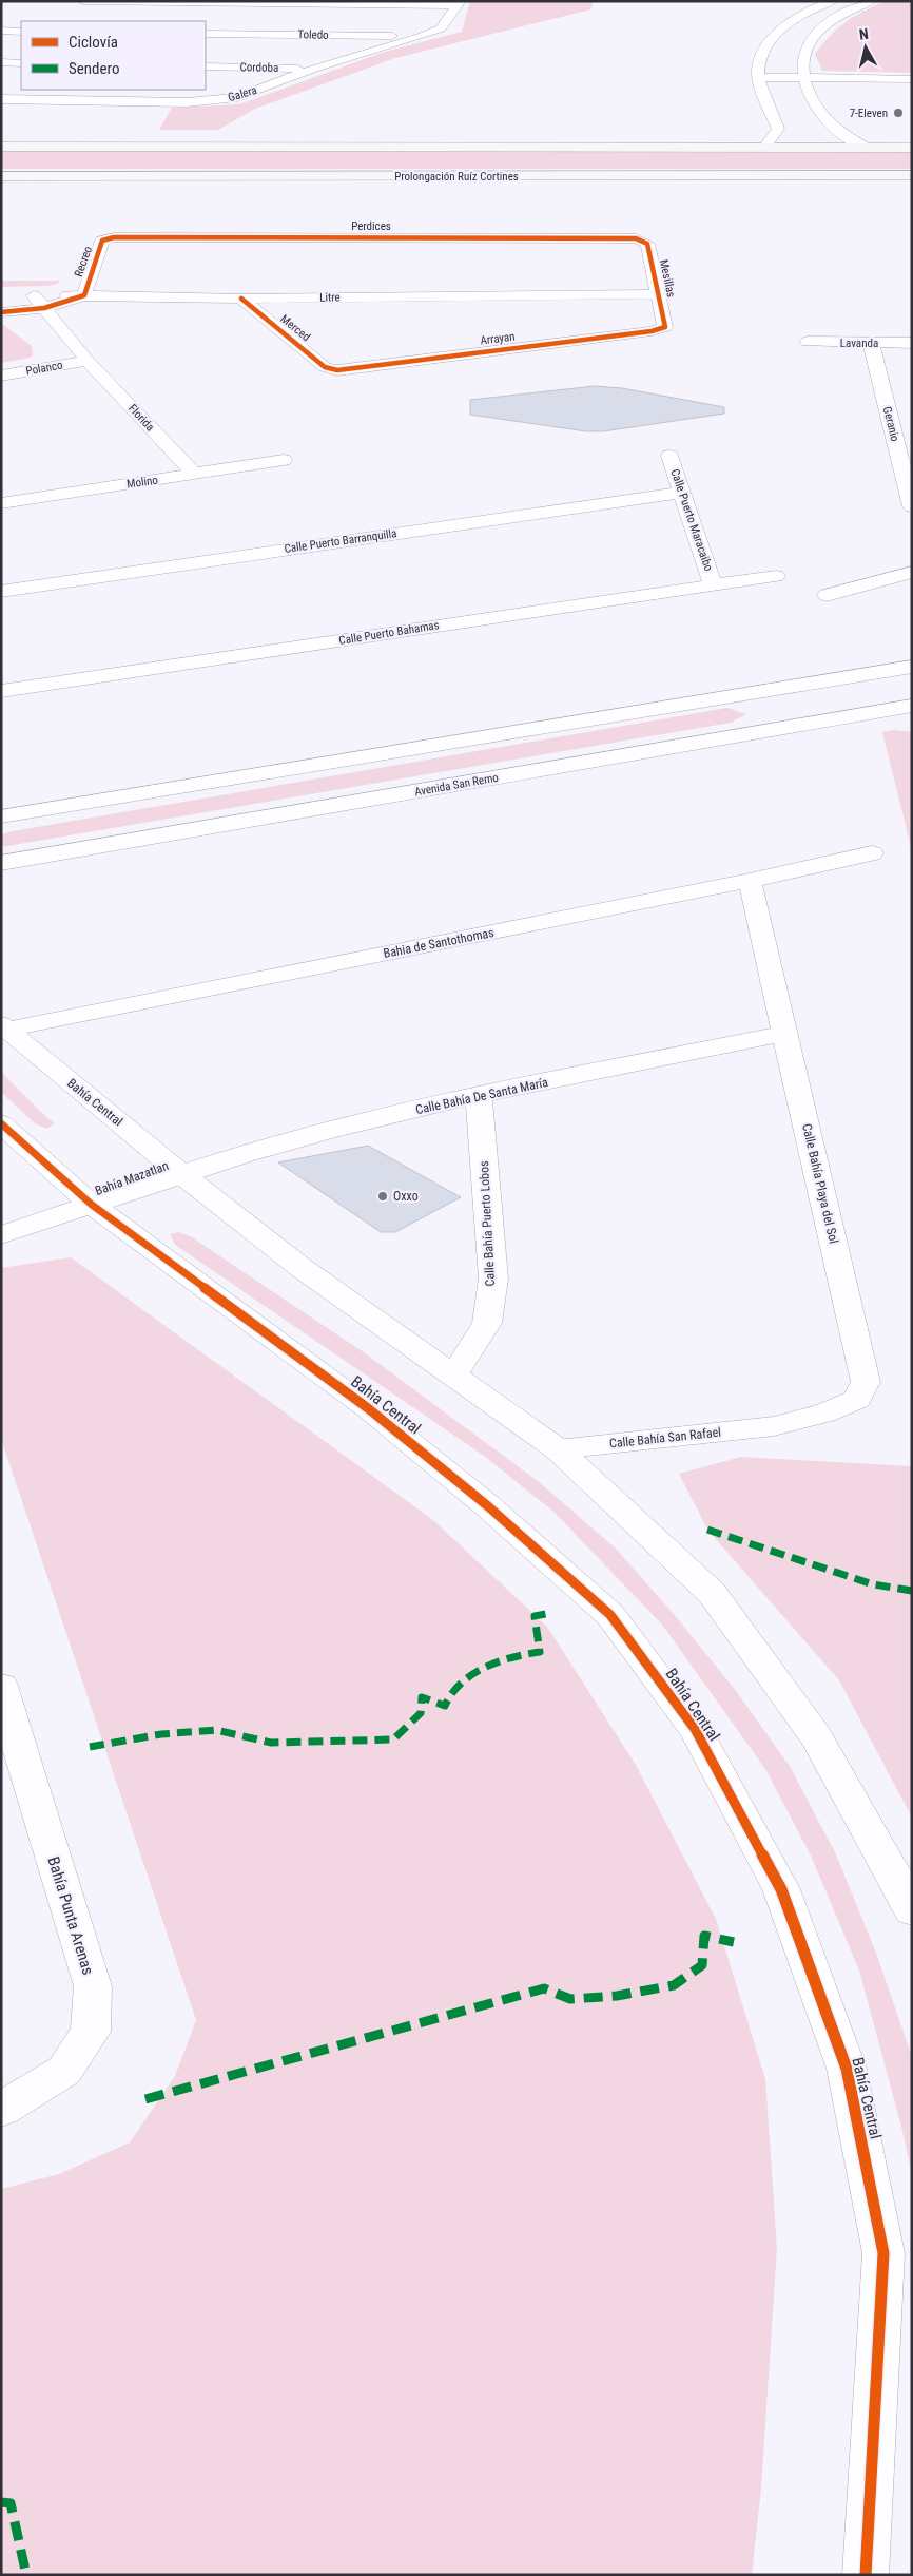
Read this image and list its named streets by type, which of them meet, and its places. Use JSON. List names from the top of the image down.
{
  "streets": {
    "main road": ["Prolongación Ruíz Cortines"],
    "street": [
      "Toledo",
      "Cordoba",
      "Galera",
      "Perdices",
      "Recreo",
      "Mesillas",
      "Litre",
      "Merced",
      "Arrayan",
      "Lavanda",
      "Polanco",
      "Florida",
      "Geranio",
      "Molino",
      "Calle Puerto Maracaibo",
      "Calle Puerto Barranquilla",
      "Calle Puerto Bahamas",
      "Avenida San Remo",
      "Bahia de Santothomas",
      "Calle Bahía De Santa María",
      "Bahía Central",
      "Bahía Mazatlan",
      "Calle Bahía Playa del Sol",
      "Calle Bahía Puerto Lobos",
      "Calle Bahía San Rafael",
      "Bahía Punta Arenas"
    ]
  },
  "crossings": [
    ["Toledo", "Galera"],
    ["Cordoba", "Galera"],
    ["Perdices", "Recreo"],
    ["Perdices", "Mesillas"],
    ["Recreo", "Litre"],
    ["Mesillas", "Litre"],
    ["Mesillas", "Arrayan"],
    ["Litre", "Merced"],
    ["Litre", "Florida"],
    ["Merced", "Arrayan"],
    ["Lavanda", "Geranio"],
    ["Polanco", "Florida"],
    ["Florida", "Molino"],
    ["Calle Puerto Maracaibo", "Calle Puerto Barranquilla"],
    ["Calle Puerto Maracaibo", "Calle Puerto Bahamas"],
    ["Bahia de Santothomas", "Bahía Central"],
    ["Bahia de Santothomas", "Calle Bahía Playa del Sol"],
    ["Calle Bahía De Santa María", "Bahía Central"],
    ["Calle Bahía De Santa María", "Bahía Mazatlan"],
    ["Calle Bahía De Santa María", "Calle Bahía Playa del Sol"],
    ["Calle Bahía De Santa María", "Calle Bahía Puerto Lobos"],
    ["Bahía Central", "Bahía Mazatlan"],
    ["Bahía Central", "Calle Bahía Puerto Lobos"],
    ["Bahía Central", "Calle Bahía San Rafael"],
    ["Calle Bahía Playa del Sol", "Calle Bahía San Rafael"]
  ],
  "places": ["7-Eleven", "Oxxo"],
  "legend": ["Ciclovía", "Sendero"],
  "north": "top"
}
